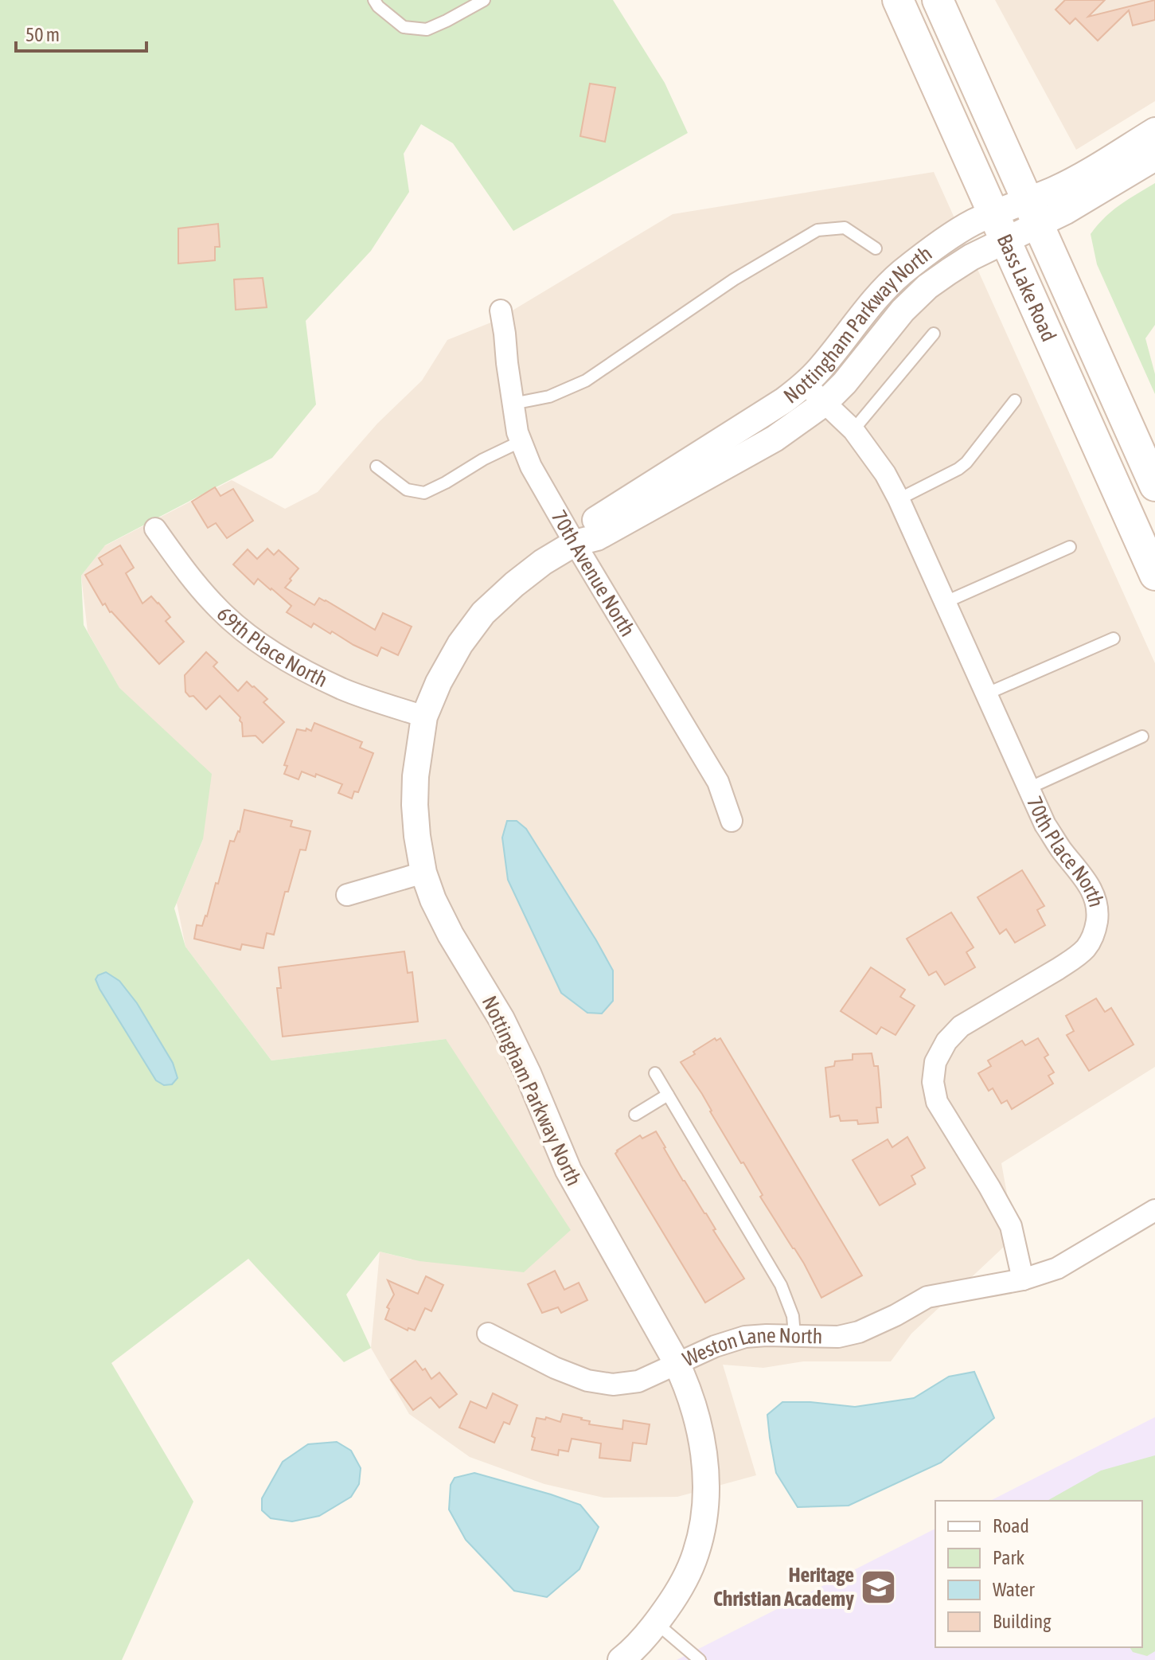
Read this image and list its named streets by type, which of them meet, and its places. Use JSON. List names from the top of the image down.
{
  "streets": {
    "main road": ["Bass Lake Road"],
    "street": [
      "Nottingham Parkway North",
      "70th Avenue North",
      "69th Place North",
      "70th Place North",
      "Weston Lane North"
    ]
  },
  "crossings": [
    ["Bass Lake Road", "Nottingham Parkway North"],
    ["Nottingham Parkway North", "70th Avenue North"],
    ["Nottingham Parkway North", "69th Place North"],
    ["Nottingham Parkway North", "70th Place North"],
    ["Nottingham Parkway North", "Weston Lane North"],
    ["70th Place North", "Weston Lane North"]
  ],
  "places": {
    "school or university": ["Heritage Christian Academy"]
  },
  "legend": [
    "Road",
    "Park",
    "Water",
    "Building"
  ],
  "scale_bar": "50 m"
}
